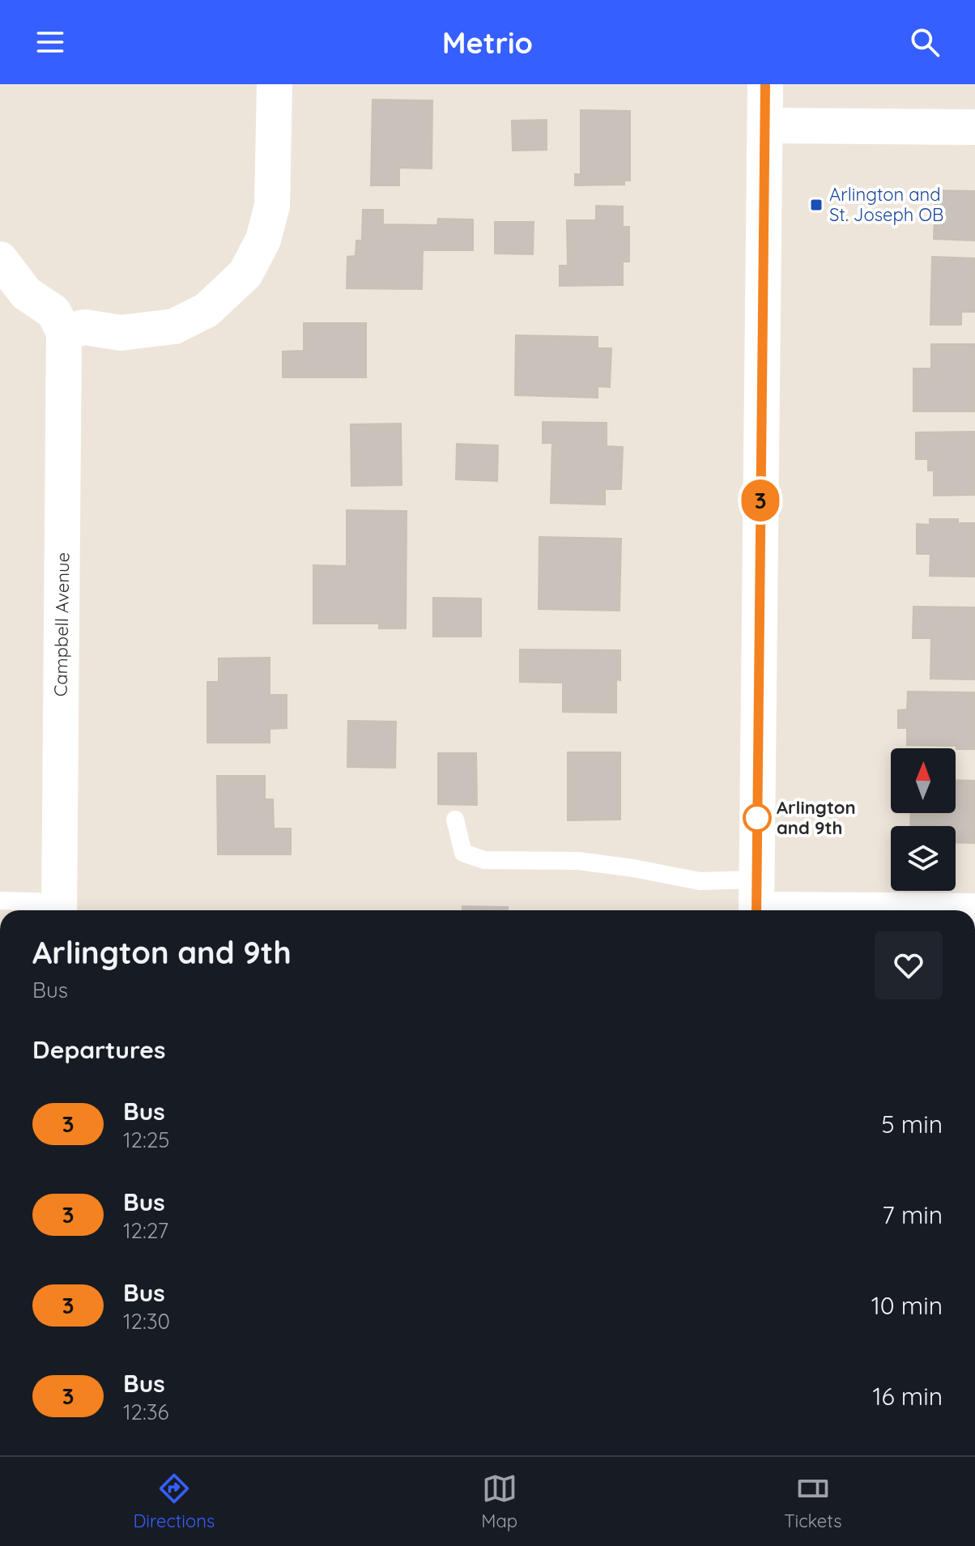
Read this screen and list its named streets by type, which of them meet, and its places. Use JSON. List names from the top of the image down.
{
  "streets": {
    "street": ["Campbell Avenue"]
  },
  "places": {
    "transit": ["Arlington and St. Joseph OB"],
    "other": ["Arlington and 9th"]
  },
  "lines": ["bus line 3"],
  "north": "top",
  "page": {
    "header": "Metrio",
    "on_map": "3",
    "heading": [
      ["Arlington and 9th", "Bus"],
      "Departures"
    ],
    "list": [
      {
        "mark": "3",
        "name": "Bus",
        "note": "12:25",
        "value": "5 min"
      },
      {
        "mark": "3",
        "name": "Bus",
        "note": "12:27",
        "value": "7 min"
      },
      {
        "mark": "3",
        "name": "Bus",
        "note": "12:30",
        "value": "10 min"
      },
      {
        "mark": "3",
        "name": "Bus",
        "note": "12:36",
        "value": "16 min"
      }
    ],
    "tabs": ["Directions", "Map", "Tickets"]
  }
}
